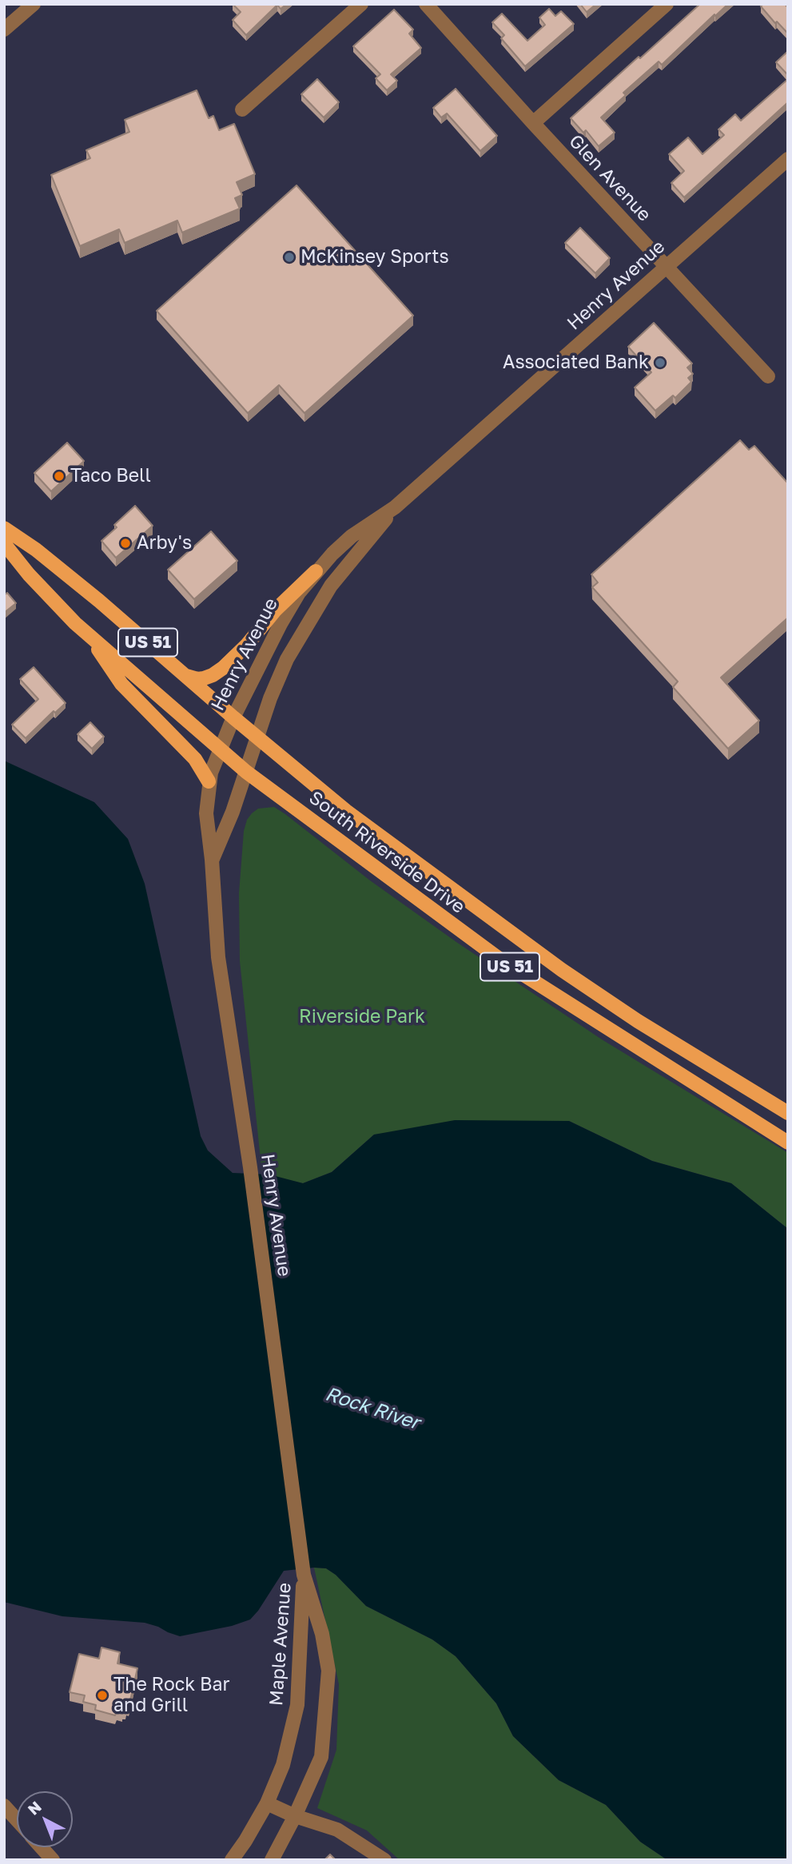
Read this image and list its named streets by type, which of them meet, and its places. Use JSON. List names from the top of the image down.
{
  "streets": {
    "main road": ["US 51", "South Riverside Drive"],
    "street": ["Glen Avenue", "Henry Avenue", "Maple Avenue"]
  },
  "crossings": [
    ["Glen Avenue", "Henry Avenue"],
    ["Henry Avenue", "South Riverside Drive"],
    ["Henry Avenue", "Maple Avenue"]
  ],
  "water": ["Rock River"],
  "parks": ["Riverside Park"],
  "places": [
    "McKinsey Sports",
    "Associated Bank",
    "Taco Bell",
    "Arby's",
    "The Rock Bar and Grill"
  ],
  "north": "top left"
}
